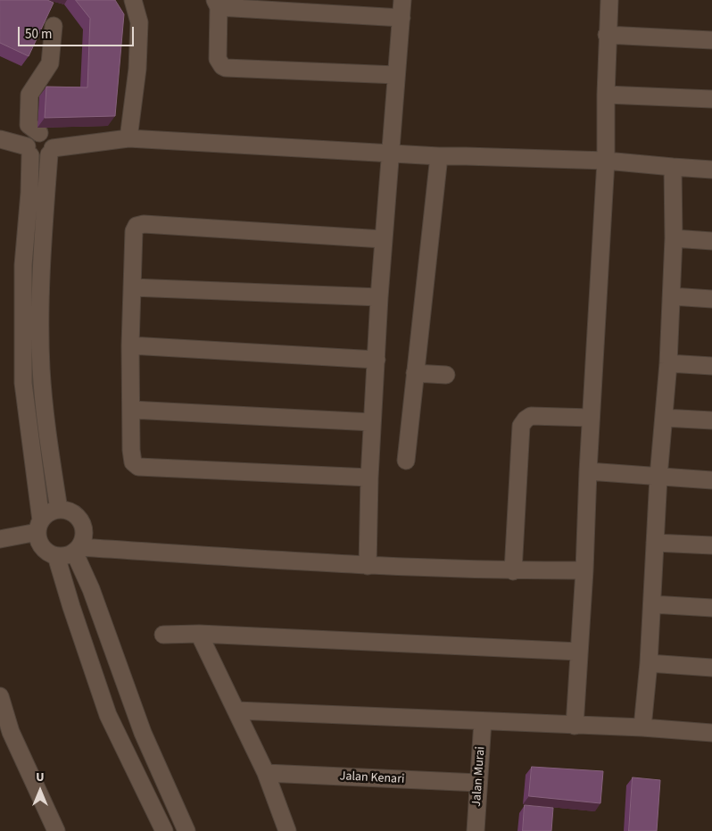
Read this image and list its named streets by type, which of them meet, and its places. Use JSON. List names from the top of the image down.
{
  "streets": {
    "street": ["Jalan Murai", "Jalan Kenari"]
  },
  "crossings": [
    ["Jalan Murai", "Jalan Kenari"]
  ],
  "scale_bar": "50 m",
  "north": "top"
}
